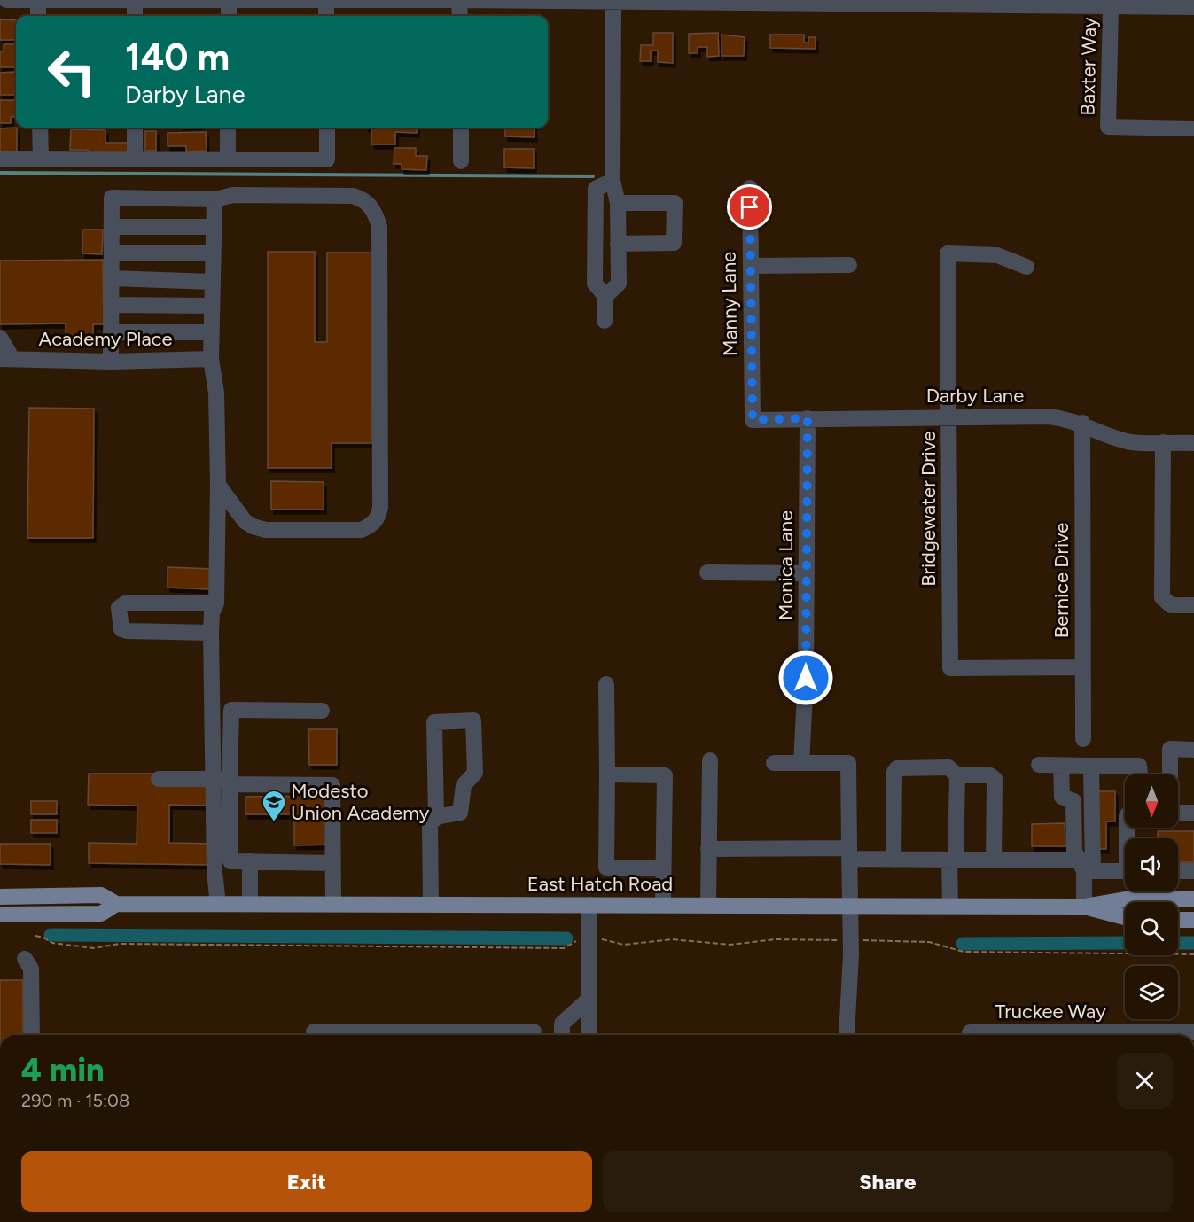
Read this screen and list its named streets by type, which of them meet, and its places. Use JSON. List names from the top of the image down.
{
  "streets": {
    "main road": ["East Hatch Road"],
    "street": [
      "Baxter Way",
      "Manny Lane",
      "Academy Place",
      "Darby Lane",
      "Bridgewater Drive",
      "Monica Lane",
      "Bernice Drive",
      "Truckee Way"
    ]
  },
  "crossings": [
    ["Manny Lane", "Darby Lane"],
    ["Darby Lane", "Bridgewater Drive"],
    ["Darby Lane", "Monica Lane"],
    ["Darby Lane", "Bernice Drive"],
    ["Bridgewater Drive", "Bernice Drive"]
  ],
  "places": {
    "school or university": ["Modesto Union Academy"]
  },
  "north": "bottom",
  "page": {
    "turn": ["140 m", "Darby Lane"],
    "heading": ["4 min", "290 m · 15:08"],
    "buttons": ["Exit", "Share"]
  }
}
